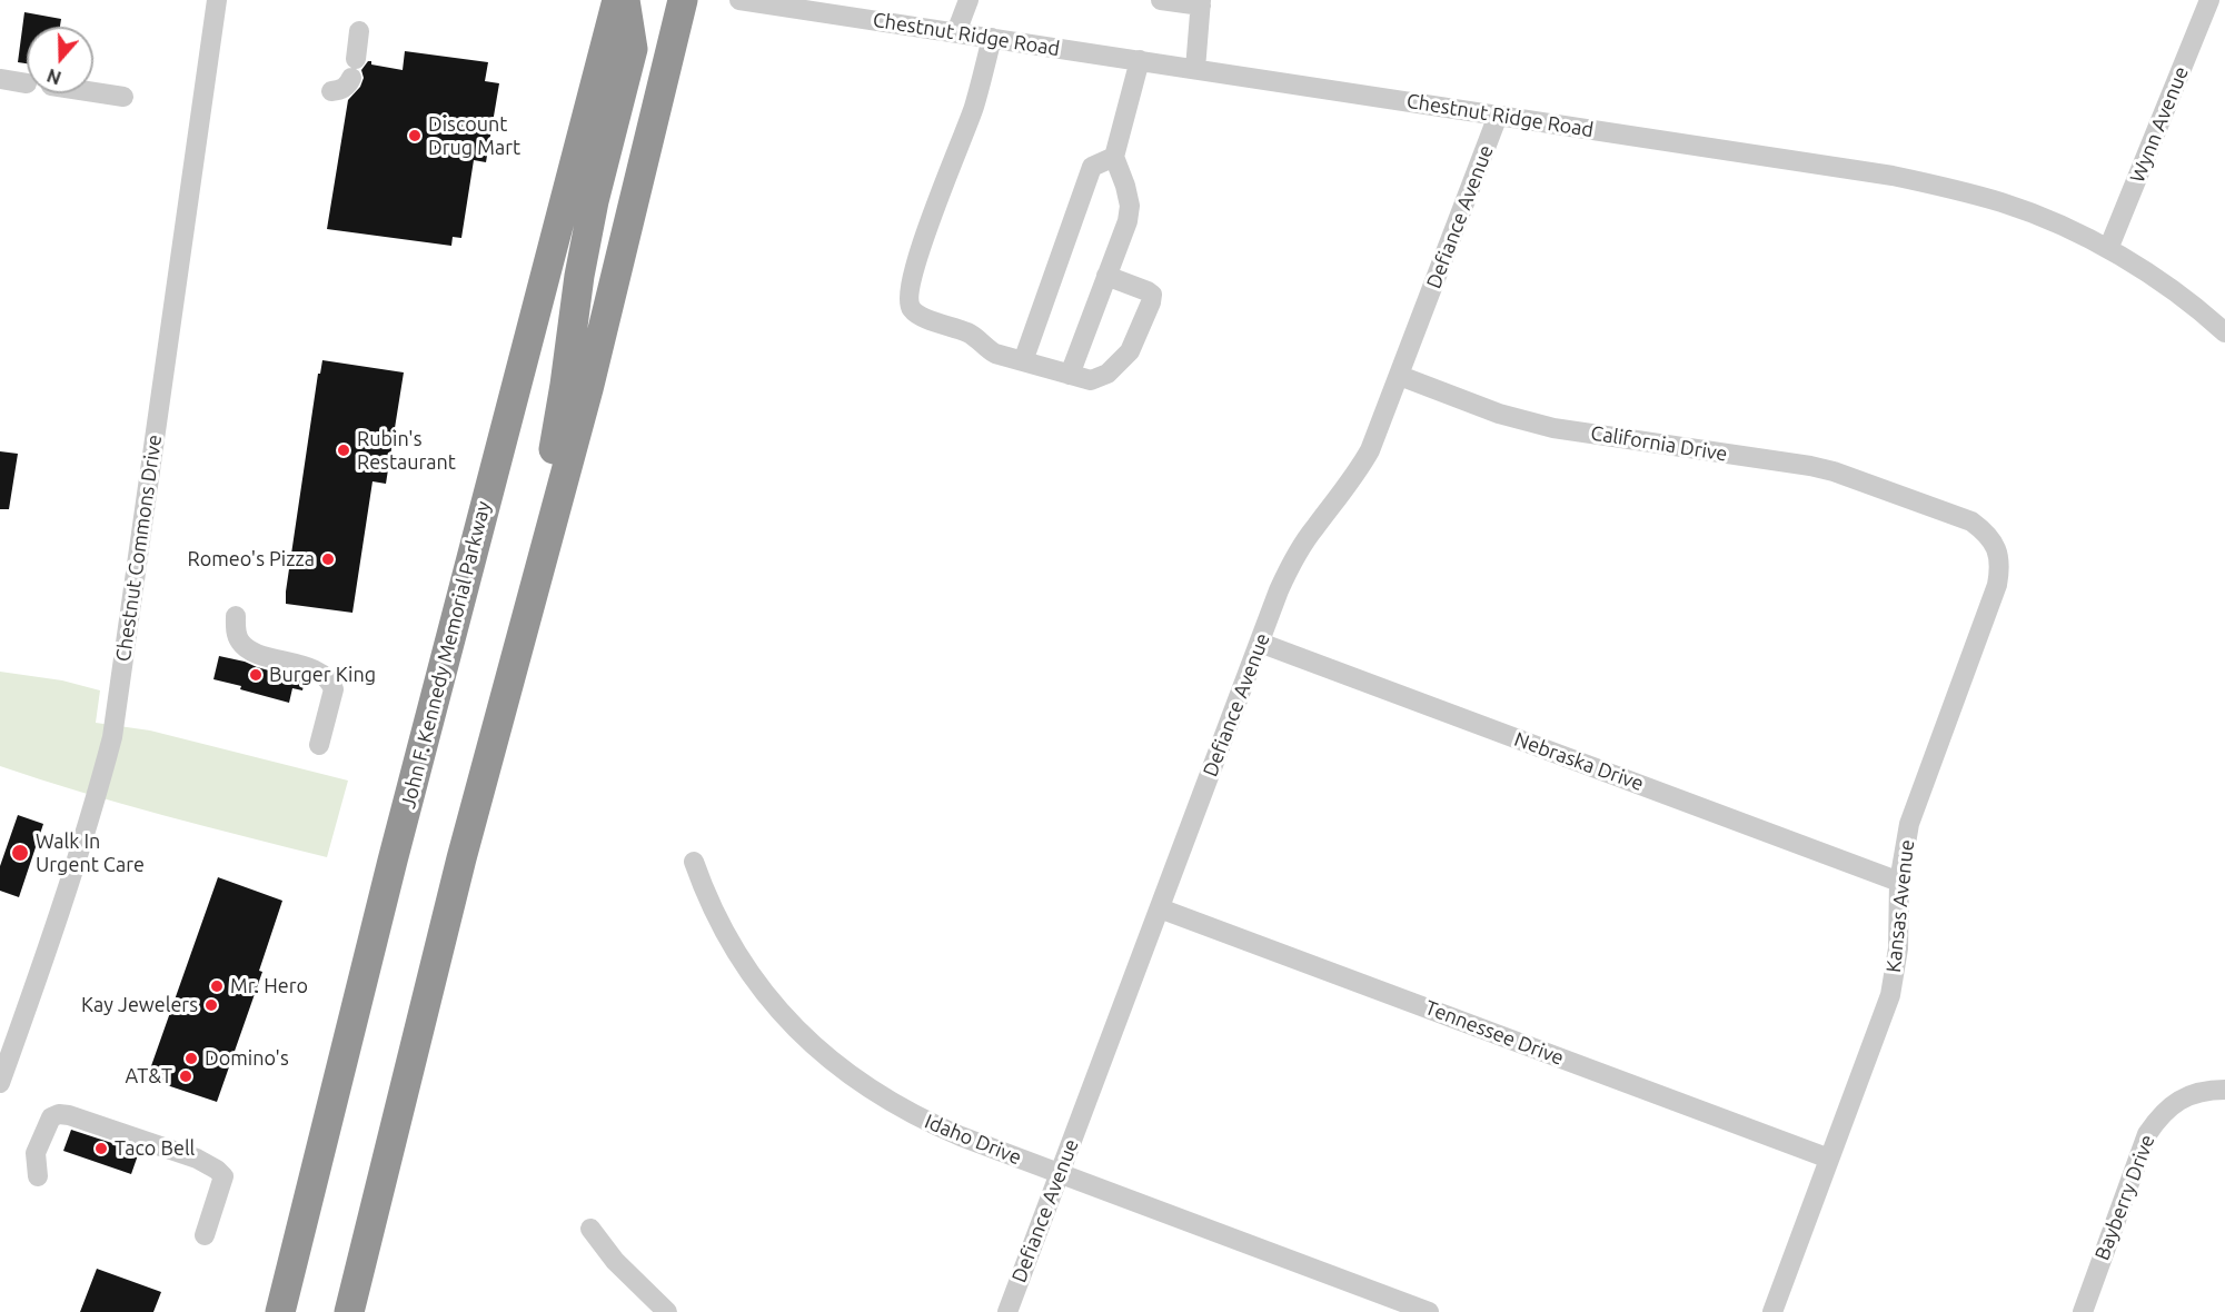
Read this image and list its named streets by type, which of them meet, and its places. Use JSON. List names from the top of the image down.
{
  "streets": {
    "highway": ["John F. Kennedy Memorial Parkway"],
    "street": [
      "Chestnut Ridge Road",
      "Wynn Avenue",
      "Defiance Avenue",
      "California Drive",
      "Chestnut Commons Drive",
      "Nebraska Drive",
      "Kansas Avenue",
      "Tennessee Drive",
      "Idaho Drive",
      "Bayberry Drive"
    ]
  },
  "crossings": [
    ["Chestnut Ridge Road", "Wynn Avenue"],
    ["Chestnut Ridge Road", "Defiance Avenue"],
    ["Defiance Avenue", "California Drive"],
    ["Defiance Avenue", "Nebraska Drive"],
    ["Defiance Avenue", "Tennessee Drive"],
    ["Defiance Avenue", "Idaho Drive"],
    ["California Drive", "Kansas Avenue"],
    ["Nebraska Drive", "Kansas Avenue"],
    ["Kansas Avenue", "Tennessee Drive"]
  ],
  "places": [
    "Discount Drug Mart",
    "Rubin's Restaurant",
    "Romeo's Pizza",
    "Burger King",
    "Walk In Urgent Care",
    "Mr. Hero",
    "Kay Jewelers",
    "Domino's",
    "AT&T",
    "Taco Bell"
  ],
  "north": "bottom"
}
